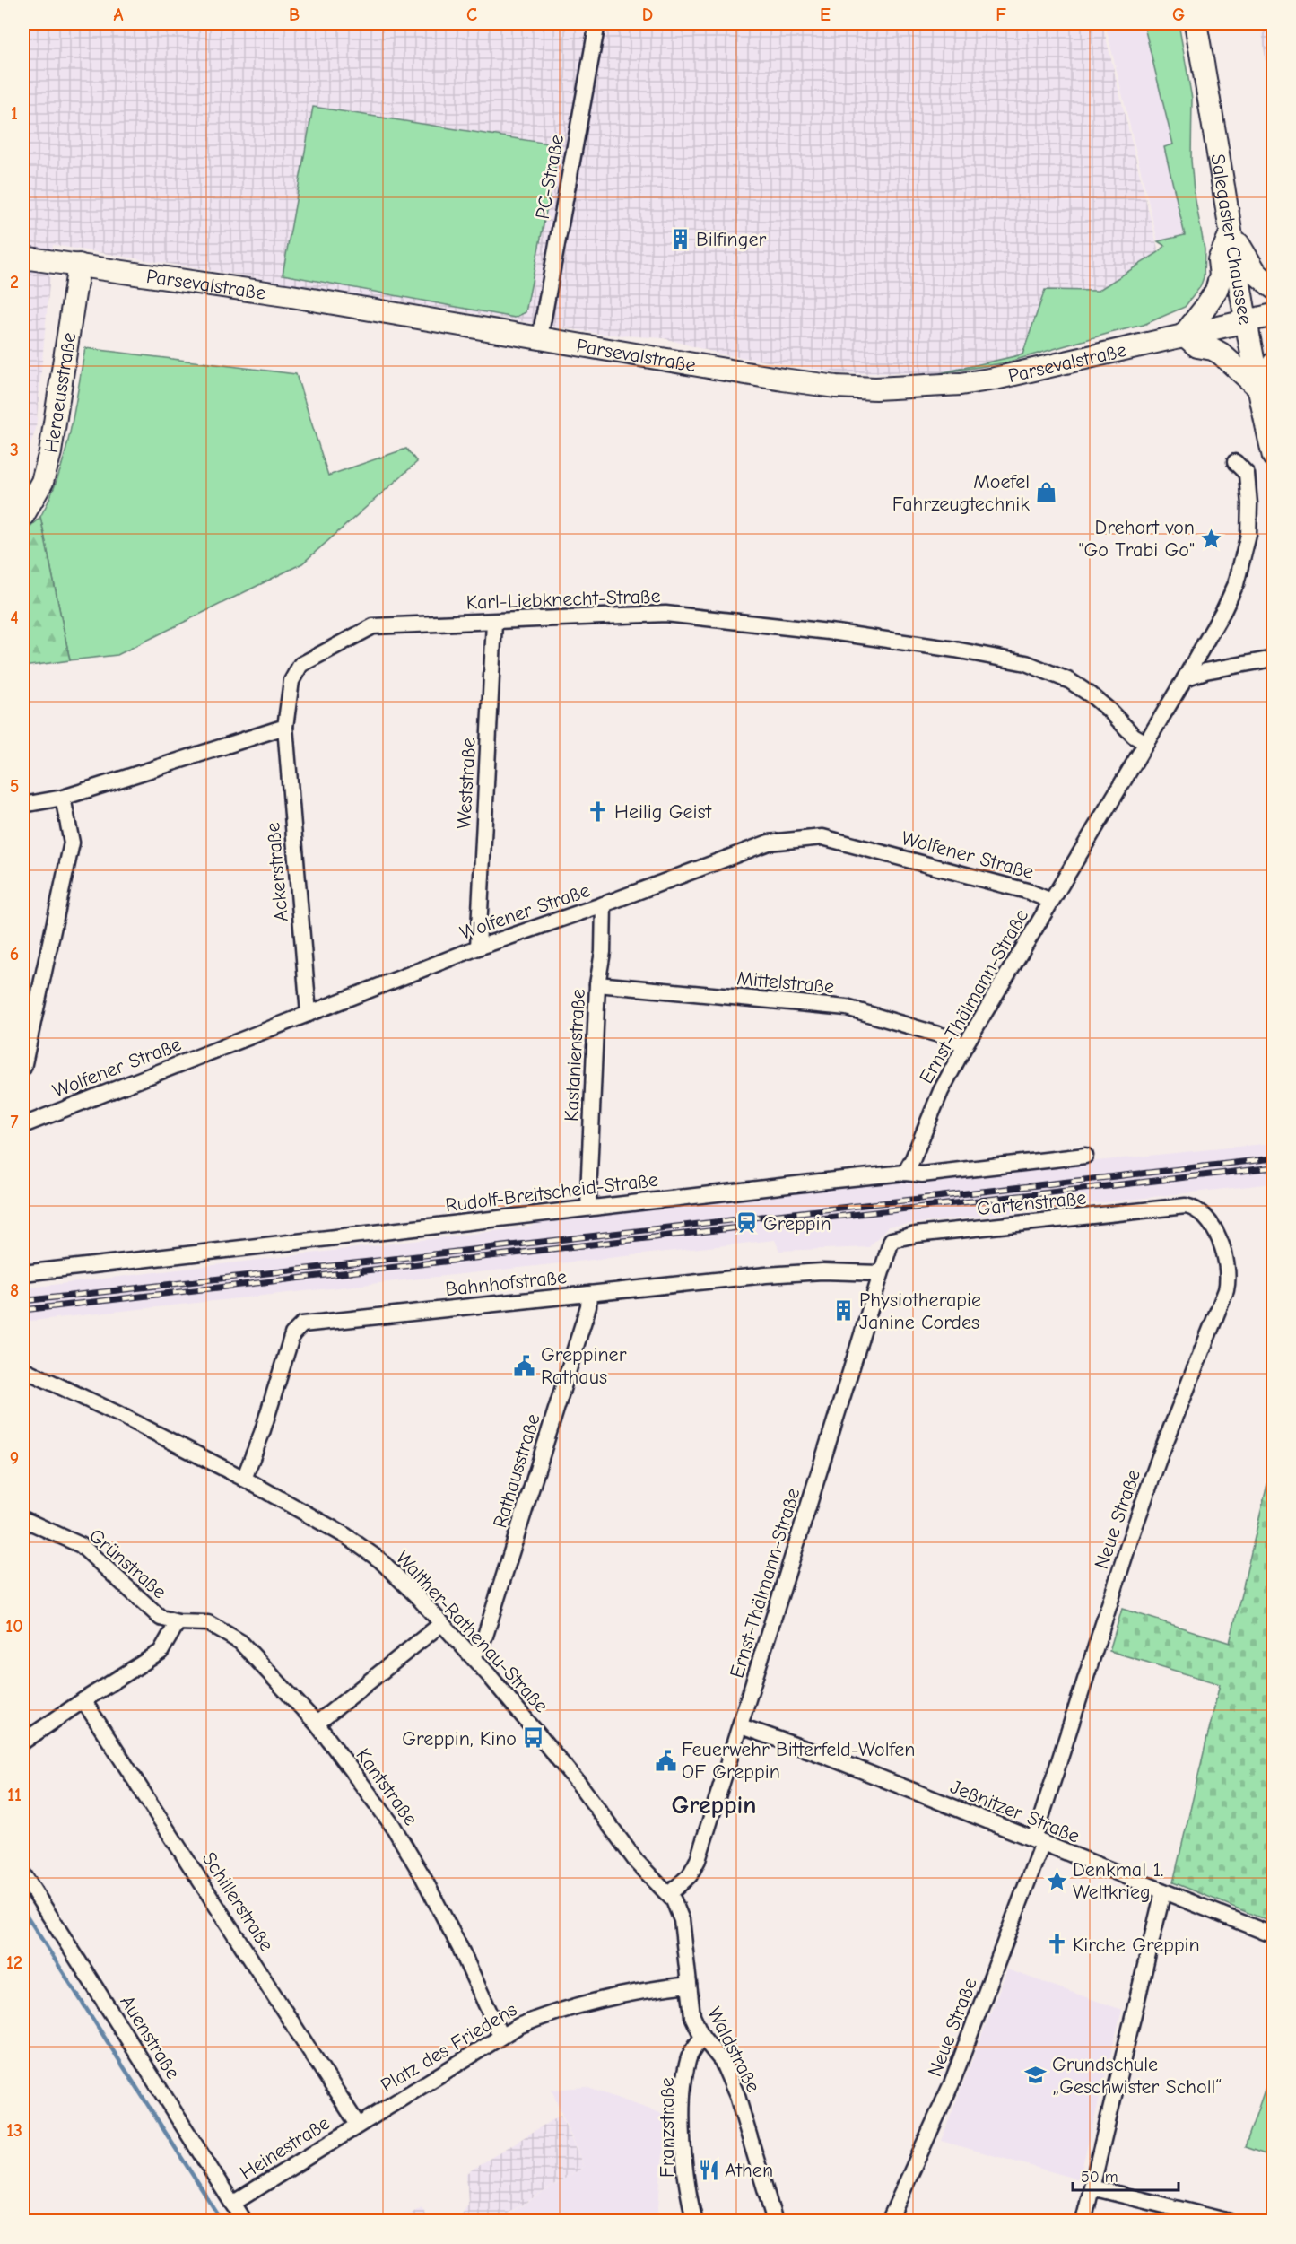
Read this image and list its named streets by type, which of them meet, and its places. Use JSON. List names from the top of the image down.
{
  "streets": {
    "street": [
      "PC-Straße",
      "Salegaster Chaussee",
      "Parsevalstraße",
      "Heraeusstraße",
      "Karl-Liebknecht-Straße",
      "Weststraße",
      "Wolfener Straße",
      "Ackerstraße",
      "Mittelstraße",
      "Ernst-Thälmann-Straße",
      "Kastanienstraße",
      "Rudolf-Breitscheid-Straße",
      "Gartenstraße",
      "Bahnhofstraße",
      "Rathausstraße",
      "Neue Straße",
      "Grünstraße",
      "Walther-Rathenau-Straße",
      "Kantstraße",
      "Jeßnitzer Straße",
      "Schillerstraße",
      "Auenstraße",
      "Platz des Friedens",
      "Waldstraße",
      "Franzstraße",
      "Heinestraße"
    ]
  },
  "crossings": [
    ["PC-Straße", "Parsevalstraße"],
    ["Salegaster Chaussee", "Parsevalstraße"],
    ["Parsevalstraße", "Heraeusstraße"],
    ["Karl-Liebknecht-Straße", "Weststraße"],
    ["Karl-Liebknecht-Straße", "Ackerstraße"],
    ["Karl-Liebknecht-Straße", "Ernst-Thälmann-Straße"],
    ["Weststraße", "Wolfener Straße"],
    ["Wolfener Straße", "Ackerstraße"],
    ["Wolfener Straße", "Ernst-Thälmann-Straße"],
    ["Wolfener Straße", "Kastanienstraße"],
    ["Mittelstraße", "Ernst-Thälmann-Straße"],
    ["Mittelstraße", "Kastanienstraße"],
    ["Ernst-Thälmann-Straße", "Rudolf-Breitscheid-Straße"],
    ["Ernst-Thälmann-Straße", "Gartenstraße"],
    ["Ernst-Thälmann-Straße", "Bahnhofstraße"],
    ["Ernst-Thälmann-Straße", "Walther-Rathenau-Straße"],
    ["Ernst-Thälmann-Straße", "Jeßnitzer Straße"],
    ["Ernst-Thälmann-Straße", "Waldstraße"],
    ["Kastanienstraße", "Rudolf-Breitscheid-Straße"],
    ["Gartenstraße", "Bahnhofstraße"],
    ["Gartenstraße", "Neue Straße"],
    ["Bahnhofstraße", "Rathausstraße"],
    ["Bahnhofstraße", "Walther-Rathenau-Straße"],
    ["Rathausstraße", "Walther-Rathenau-Straße"],
    ["Neue Straße", "Jeßnitzer Straße"],
    ["Grünstraße", "Kantstraße"],
    ["Walther-Rathenau-Straße", "Waldstraße"],
    ["Kantstraße", "Platz des Friedens"],
    ["Schillerstraße", "Platz des Friedens"],
    ["Schillerstraße", "Heinestraße"],
    ["Auenstraße", "Heinestraße"],
    ["Platz des Friedens", "Waldstraße"],
    ["Platz des Friedens", "Heinestraße"],
    ["Waldstraße", "Franzstraße"]
  ],
  "districts": ["Greppin"],
  "places": {
    "building": ["Bilfinger", "Physiotherapie Janine Cordes"],
    "shop": ["Moefel Fahrzeugtechnik"],
    "place": ["Drehort von \"Go Trabi Go\"", "Denkmal 1. Weltkrieg"],
    "church": ["Heilig Geist", "Kirche Greppin"],
    "station": ["Greppin"],
    "public building": ["Greppiner Rathaus", "Feuerwehr Bitterfeld-Wolfen OF Greppin"],
    "bus stop": ["Greppin, Kino"],
    "school or university": ["Grundschule „Geschwister Scholl“"],
    "restaurant": ["Athen"]
  },
  "scale_bar": "50 m",
  "grid": {
    "columns": [
      "A",
      "B",
      "C",
      "D",
      "E",
      "F",
      "G"
    ],
    "rows": [
      "1",
      "2",
      "3",
      "4",
      "5",
      "6",
      "7",
      "8",
      "9",
      "10",
      "11",
      "12",
      "13"
    ]
  }
}
